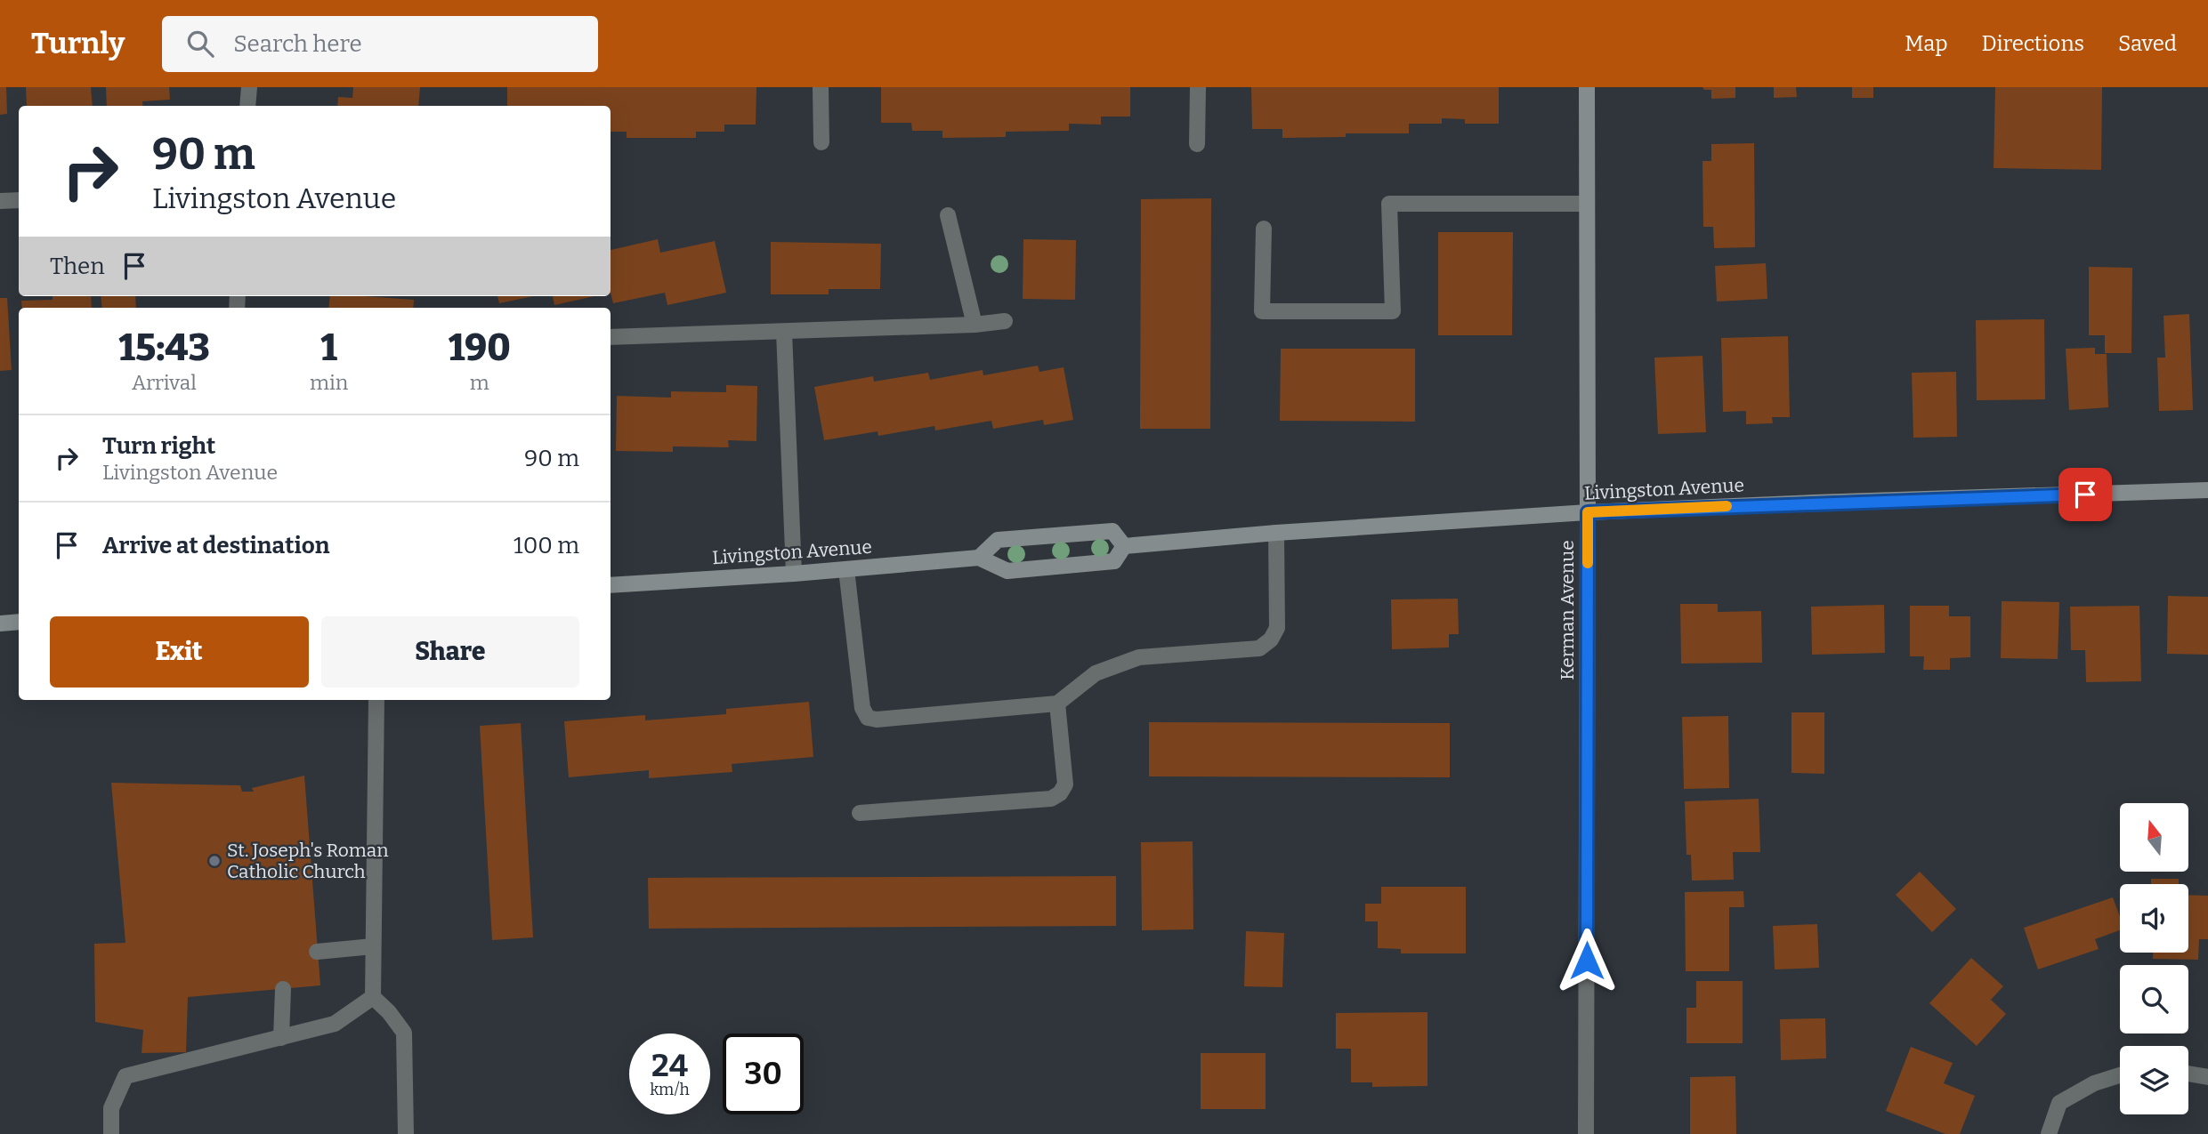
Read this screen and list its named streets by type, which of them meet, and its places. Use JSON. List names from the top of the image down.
{
  "streets": {
    "main road": ["Livingston Avenue", "Kerman Avenue"]
  },
  "crossings": [
    ["Livingston Avenue", "Kerman Avenue"]
  ],
  "places": ["St. Joseph's Roman Catholic Church"],
  "north": "top",
  "page": {
    "header": "Turnly",
    "search": "Search here",
    "nav": ["Map", "Directions", "Saved"],
    "turn": ["90 m", "Livingston Avenue"],
    "then": "Then",
    "eta": [
      "15:43",
      "Arrival",
      "1",
      "min",
      "190",
      "m"
    ],
    "list": [
      {
        "name": "Turn right",
        "note": "Livingston Avenue",
        "value": "90 m"
      },
      {
        "name": "Arrive at destination",
        "value": "100 m"
      }
    ],
    "buttons": ["Exit", "Share"],
    "speed": "24 km/h",
    "limit": "30"
  }
}
